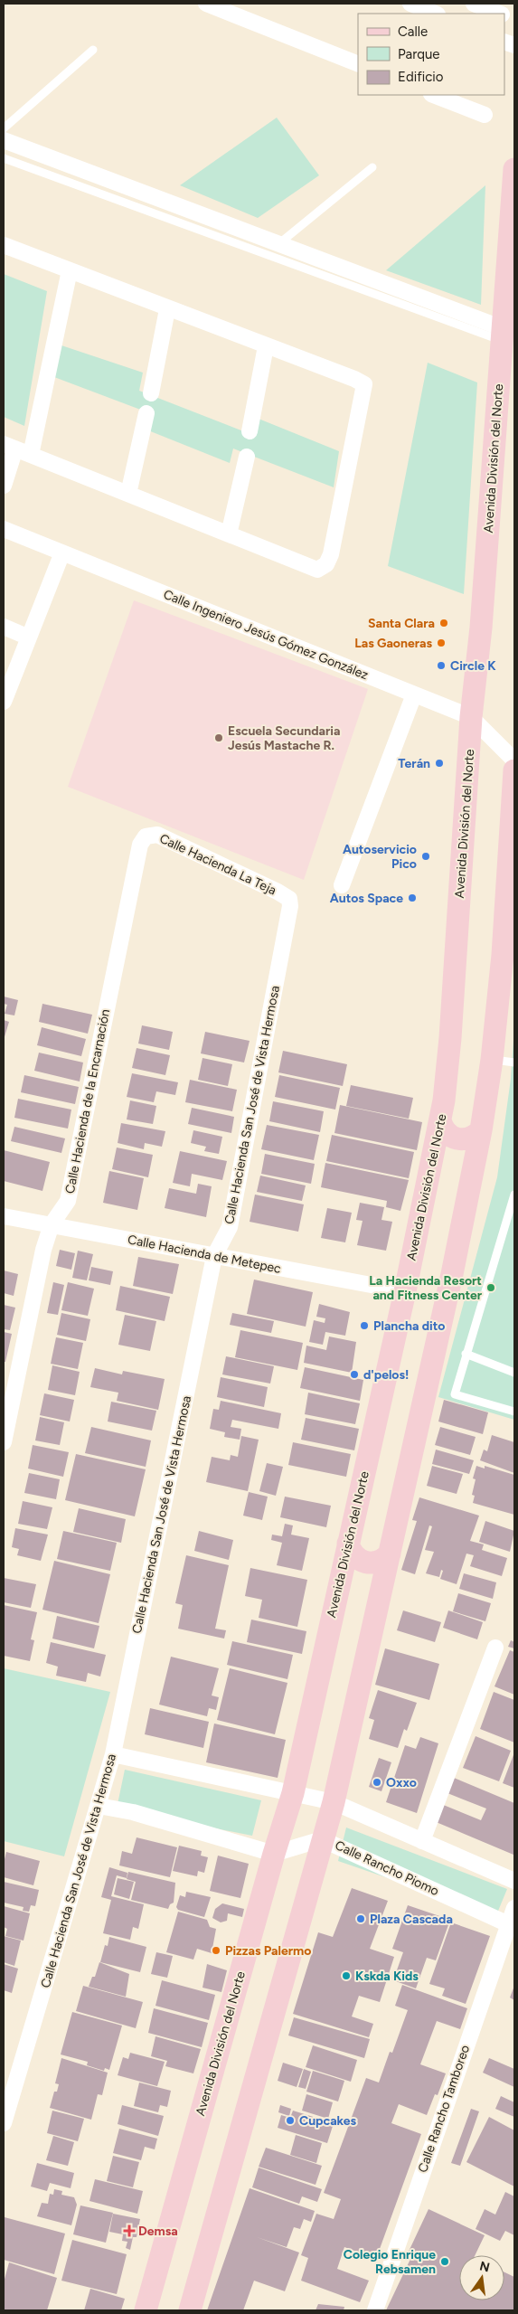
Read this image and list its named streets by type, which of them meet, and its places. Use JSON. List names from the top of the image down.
{
  "streets": {
    "main road": ["Avenida División del Norte"],
    "street": [
      "Calle Ingeniero Jesús Gómez González",
      "Calle Hacienda La Teja",
      "Calle Hacienda de la Encarnación",
      "Calle Hacienda San José de Vista Hermosa",
      "Calle Hacienda de Metepec",
      "Calle Rancho Piomo",
      "Calle Rancho Tamboreo"
    ]
  },
  "crossings": [
    ["Avenida División del Norte", "Calle Ingeniero Jesús Gómez González"],
    ["Avenida División del Norte", "Calle Hacienda de Metepec"],
    ["Avenida División del Norte", "Calle Rancho Piomo"],
    ["Calle Hacienda La Teja", "Calle Hacienda de la Encarnación"],
    ["Calle Hacienda La Teja", "Calle Hacienda San José de Vista Hermosa"],
    ["Calle Hacienda de la Encarnación", "Calle Hacienda de Metepec"],
    ["Calle Hacienda San José de Vista Hermosa", "Calle Hacienda de Metepec"],
    ["Calle Rancho Piomo", "Calle Rancho Tamboreo"]
  ],
  "places": {
    "other": [
      "Santa Clara",
      "Las Gaoneras",
      "Circle K",
      "Escuela Secundaria Jesús Mastache R.",
      "Terán",
      "Autoservicio Pico",
      "Autos Space",
      "La Hacienda Resort and Fitness Center",
      "Plancha dito",
      "d'pelos!",
      "Oxxo",
      "Plaza Cascada",
      "Pizzas Palermo",
      "Kskda Kids",
      "Cupcakes",
      "Colegio Enrique Rebsamen"
    ],
    "health": ["Demsa"]
  },
  "legend": ["Calle", "Parque", "Edificio"],
  "north": "top"
}
